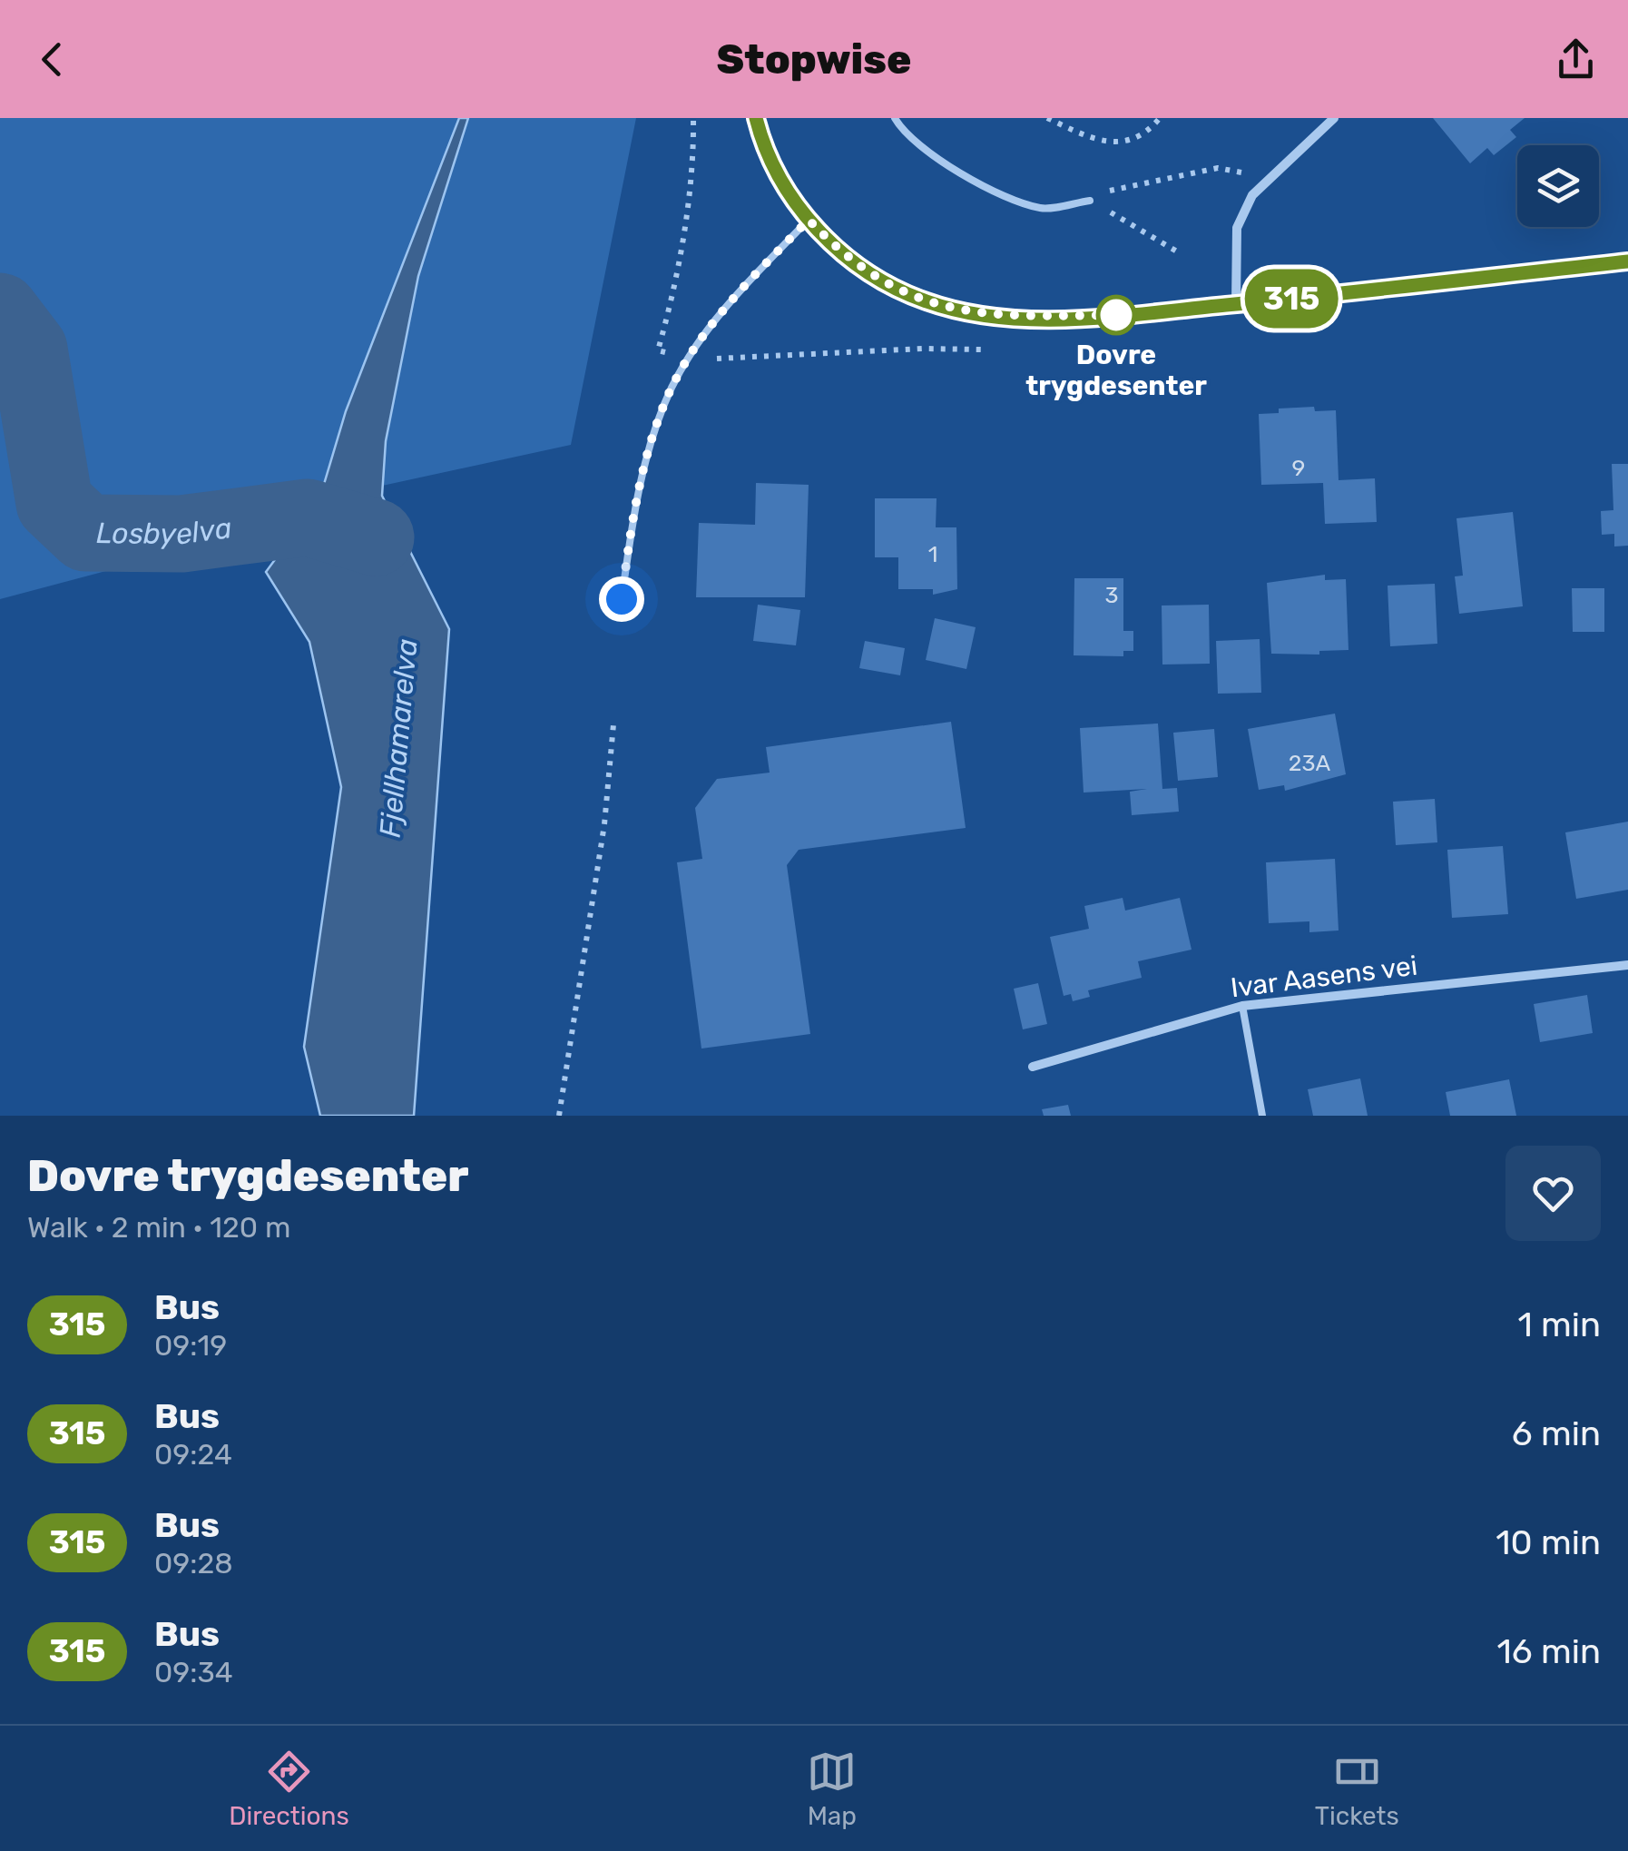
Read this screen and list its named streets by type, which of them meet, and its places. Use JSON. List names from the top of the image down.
{
  "streets": {
    "street": ["Ivar Aasens vei"]
  },
  "water": ["Losbyelva", "Fjellhamarelva"],
  "places": ["Dovre trygdesenter"],
  "lines": ["bus line 315"],
  "house_numbers": [
    "9",
    "1",
    "3",
    "23A"
  ],
  "page": {
    "header": "Stopwise",
    "on_map": "315",
    "heading": ["Dovre trygdesenter", "Walk · 2 min · 120 m"],
    "list": [
      {
        "mark": "315",
        "name": "Bus",
        "note": "09:19",
        "value": "1 min"
      },
      {
        "mark": "315",
        "name": "Bus",
        "note": "09:24",
        "value": "6 min"
      },
      {
        "mark": "315",
        "name": "Bus",
        "note": "09:28",
        "value": "10 min"
      },
      {
        "mark": "315",
        "name": "Bus",
        "note": "09:34",
        "value": "16 min"
      }
    ],
    "tabs": ["Directions", "Map", "Tickets"]
  }
}
